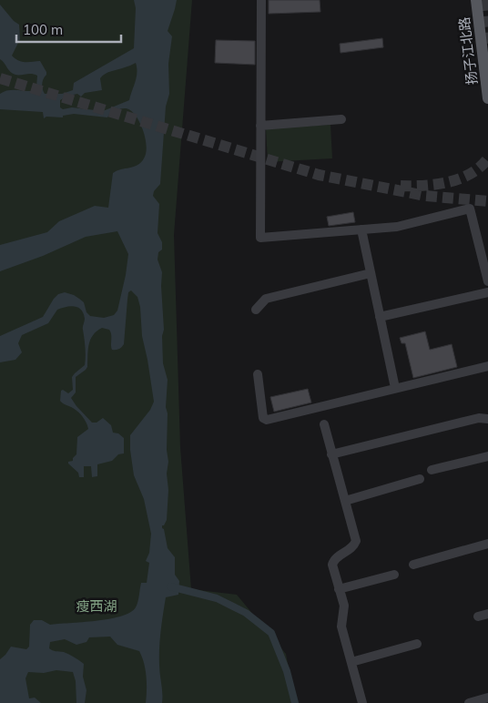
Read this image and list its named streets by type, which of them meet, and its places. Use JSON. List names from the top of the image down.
{
  "streets": {
    "main road": ["扬子江北路"]
  },
  "parks": ["瘦西湖"],
  "scale_bar": "100 m"
}
